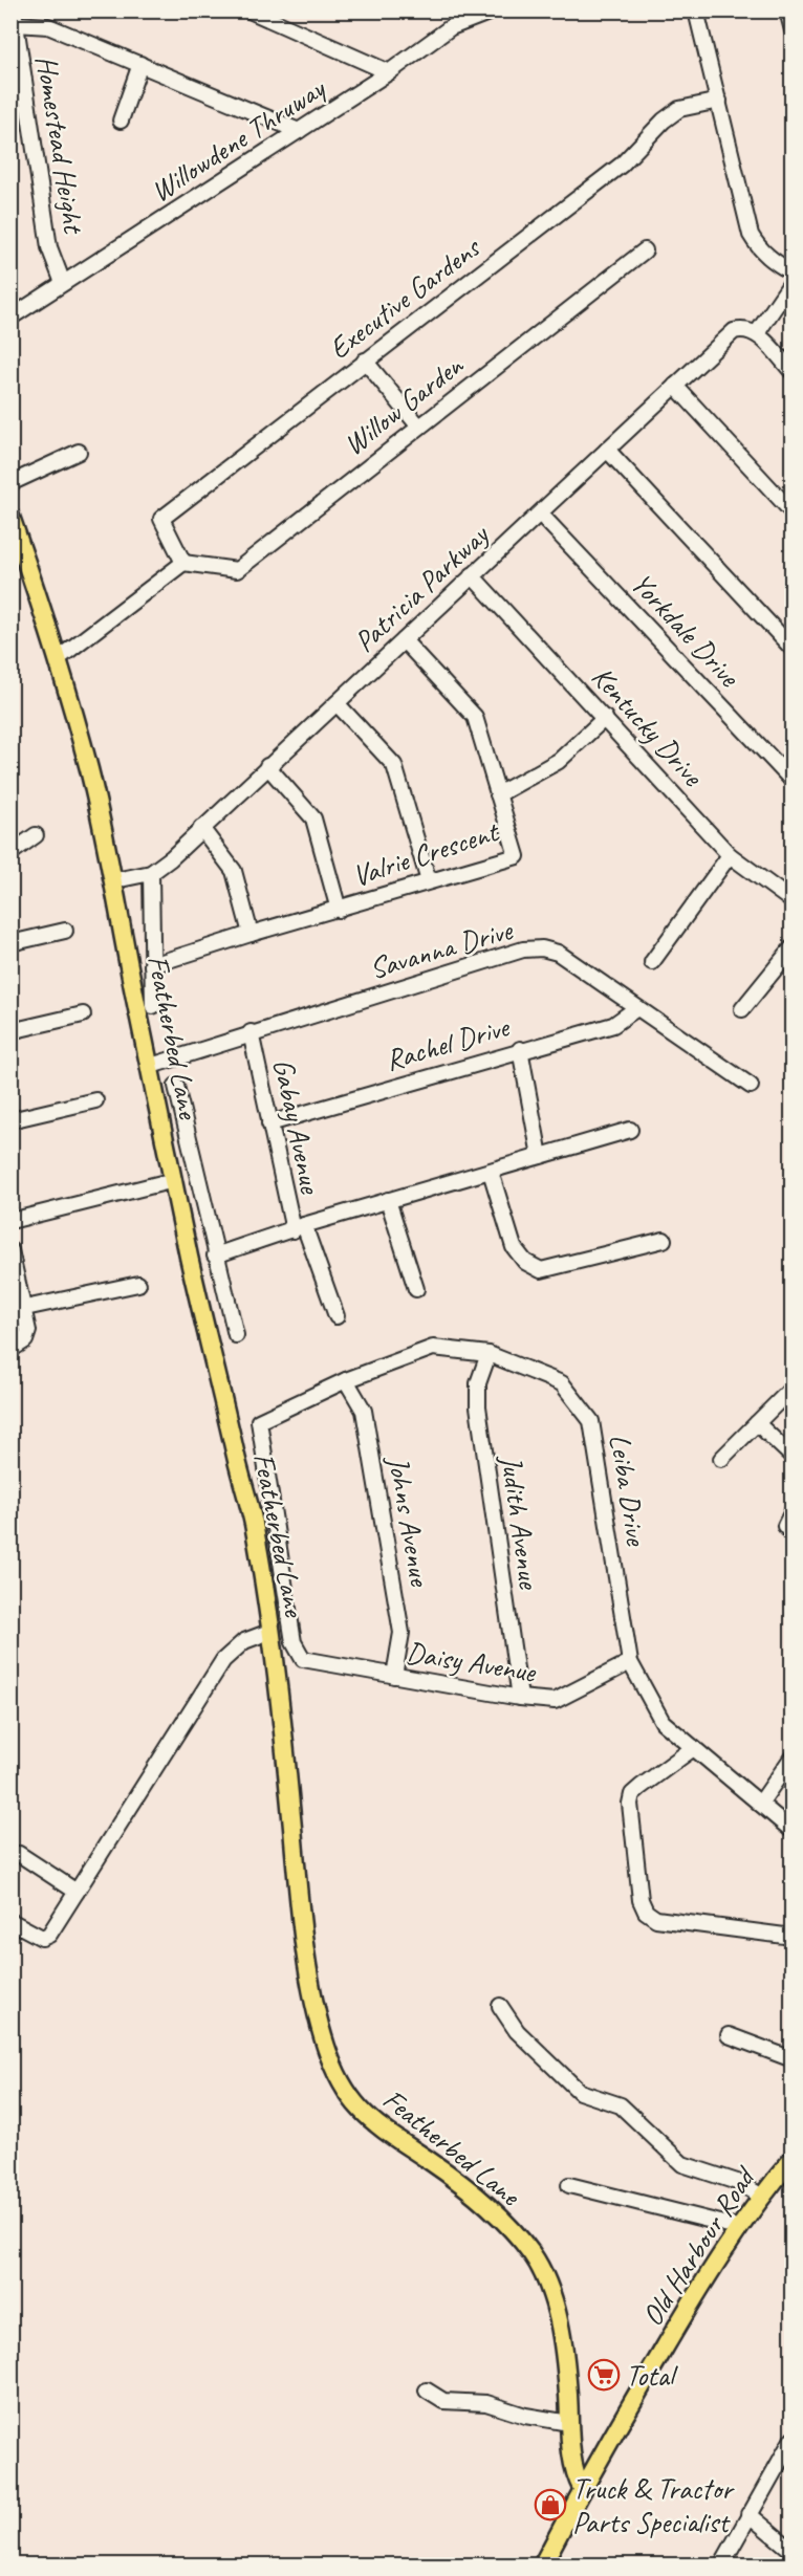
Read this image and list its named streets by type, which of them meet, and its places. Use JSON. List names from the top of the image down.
{
  "streets": {
    "main road": ["Featherbed Lane", "Old Harbour Road"],
    "street": [
      "Willowdene Thruway",
      "Homestead Height",
      "Executive Gardens",
      "Willow Garden",
      "Patricia Parkway",
      "Yorkdale Drive",
      "Kentucky Drive",
      "Valrie Crescent",
      "Savanna Drive",
      "Rachel Drive",
      "Gabay Avenue",
      "Leiba Drive",
      "Johns Avenue",
      "Judith Avenue",
      "Daisy Avenue"
    ]
  },
  "crossings": [
    ["Willowdene Thruway", "Homestead Height"],
    ["Executive Gardens", "Willow Garden"],
    ["Patricia Parkway", "Yorkdale Drive"],
    ["Patricia Parkway", "Kentucky Drive"],
    ["Patricia Parkway", "Valrie Crescent"],
    ["Patricia Parkway", "Featherbed Lane"],
    ["Savanna Drive", "Featherbed Lane"],
    ["Savanna Drive", "Rachel Drive"],
    ["Savanna Drive", "Gabay Avenue"],
    ["Featherbed Lane", "Old Harbour Road"],
    ["Rachel Drive", "Gabay Avenue"],
    ["Leiba Drive", "Johns Avenue"],
    ["Leiba Drive", "Judith Avenue"],
    ["Leiba Drive", "Daisy Avenue"],
    ["Johns Avenue", "Daisy Avenue"],
    ["Judith Avenue", "Daisy Avenue"]
  ],
  "places": {
    "supermarket": ["Total"],
    "shop": ["Truck & Tractor Parts Specialist"]
  }
}
